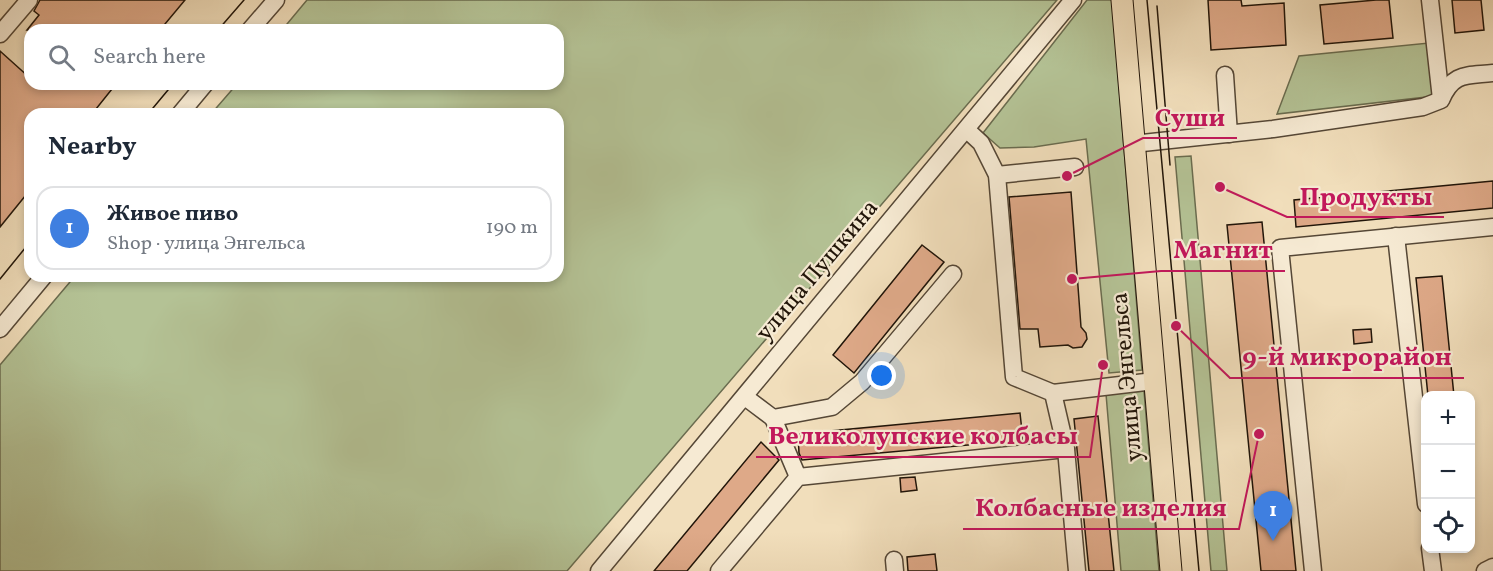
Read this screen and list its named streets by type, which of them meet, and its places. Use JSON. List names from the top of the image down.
{
  "streets": {
    "main road": ["улица Энгельса"],
    "street": ["улица Пушкина"]
  },
  "places": [
    "Суши",
    "Продукты",
    "Магнит",
    "9-й микрорайон",
    "Великолупские колбасы",
    "Колбасные изделия"
  ],
  "page": {
    "search": "Search here",
    "heading": "Nearby",
    "list": [
      {
        "mark": "1",
        "name": "Живое пиво",
        "note": "Shop · улица Энгельса",
        "value": "190 m"
      }
    ],
    "map_buttons": ["+", "−"],
    "pins": "1"
  }
}
